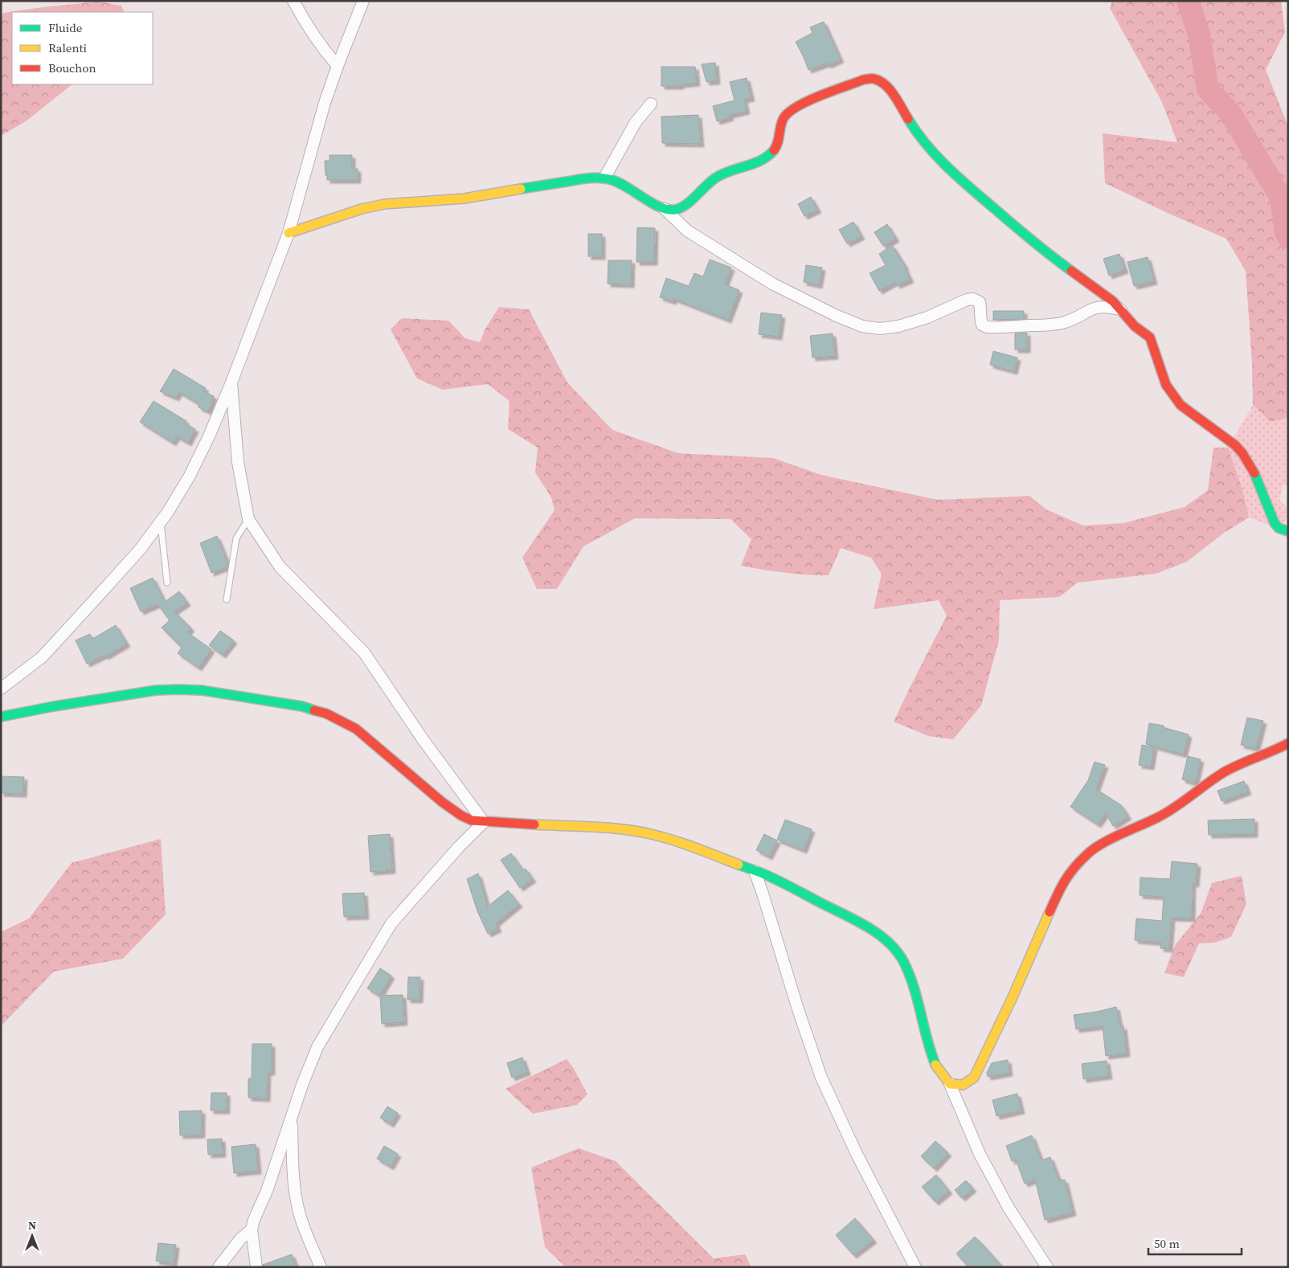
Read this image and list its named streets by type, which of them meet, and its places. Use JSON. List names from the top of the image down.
{
  "legend": ["Fluide", "Ralenti", "Bouchon"],
  "scale_bar": "50 m",
  "north": "top"
}
